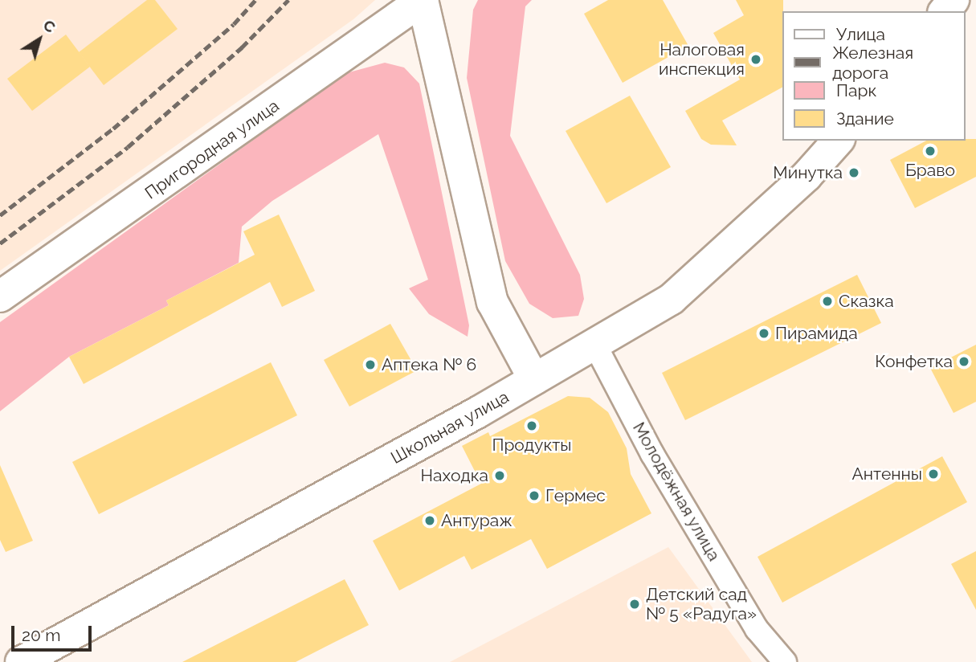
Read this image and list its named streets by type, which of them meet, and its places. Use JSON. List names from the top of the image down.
{
  "streets": {
    "main road": ["Пригородная улица", "Школьная улица"],
    "street": ["Молодёжная улица"]
  },
  "crossings": [
    ["Школьная улица", "Молодёжная улица"]
  ],
  "places": [
    "Налоговая инспекция",
    "Браво",
    "Минутка",
    "Сказка",
    "Пирамида",
    "Конфетка",
    "Аптека № 6",
    "Продукты",
    "Антенны",
    "Находка",
    "Гермес",
    "Антураж",
    "Детский сад № 5 «Радуга»"
  ],
  "legend": [
    "Улица",
    "Железная дорога",
    "Парк",
    "Здание"
  ],
  "scale_bar": "20 m",
  "north": "top right"
}
